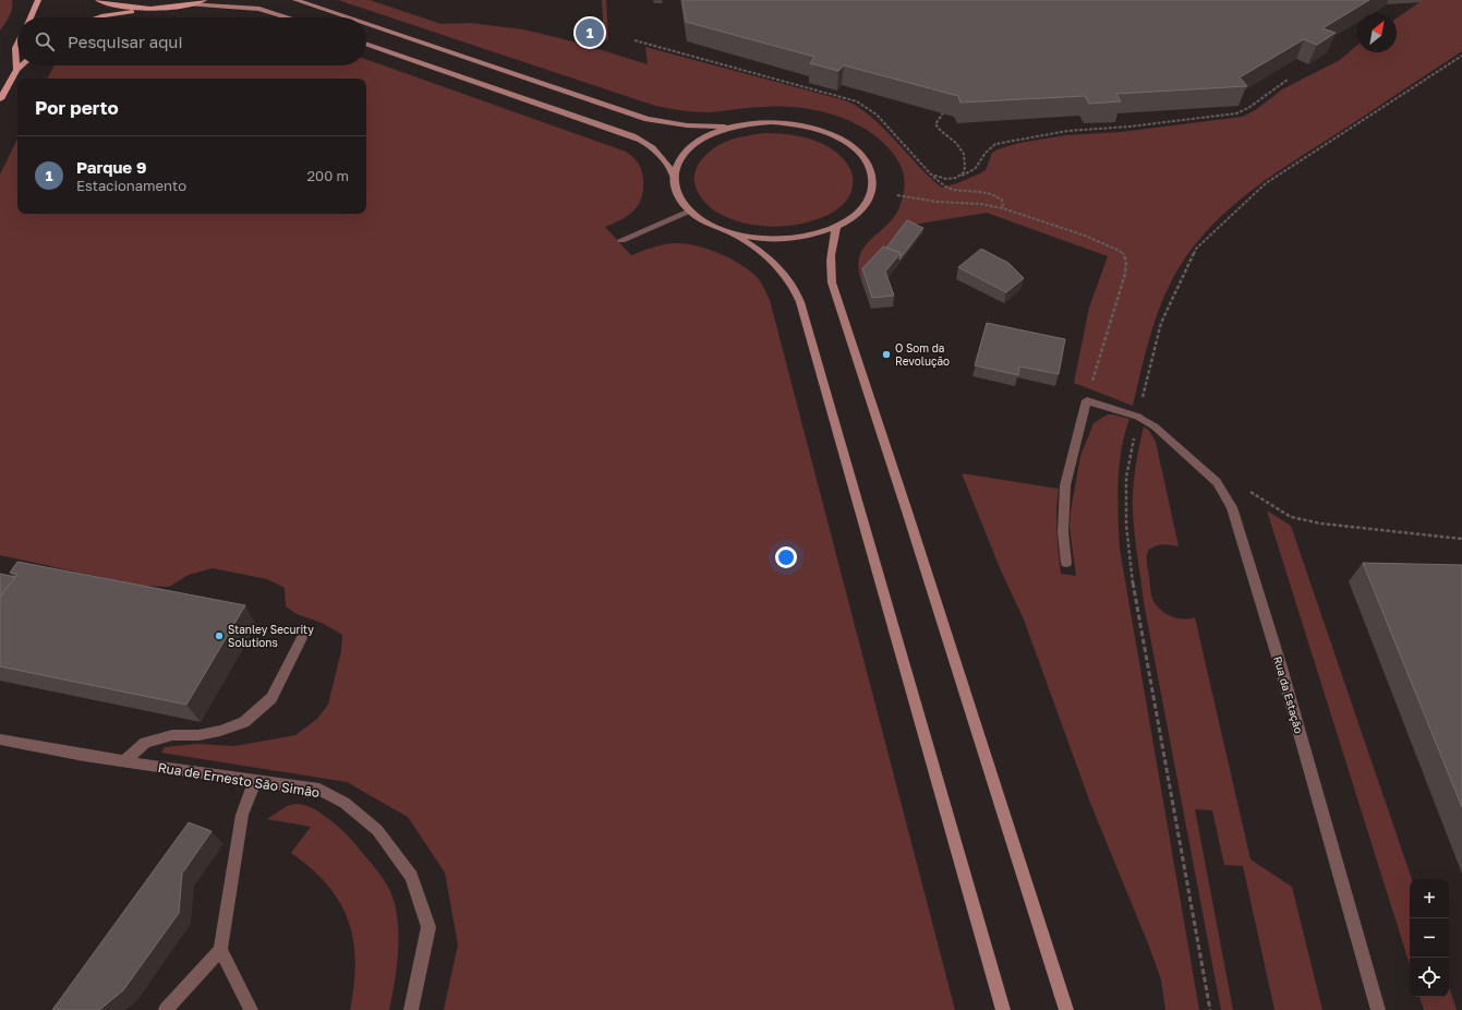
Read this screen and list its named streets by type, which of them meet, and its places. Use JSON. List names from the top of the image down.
{
  "streets": {
    "street": ["Rua da Estação", "Rua de Ernesto São Simão"]
  },
  "places": ["O Som da Revolução", "Stanley Security Solutions"],
  "north": "top right",
  "page": {
    "pins": "1",
    "search": "Pesquisar aqui",
    "heading": "Por perto",
    "list": [
      {
        "mark": "1",
        "name": "Parque 9",
        "note": "Estacionamento",
        "value": "200 m"
      }
    ],
    "map_buttons": ["+", "−"]
  }
}
